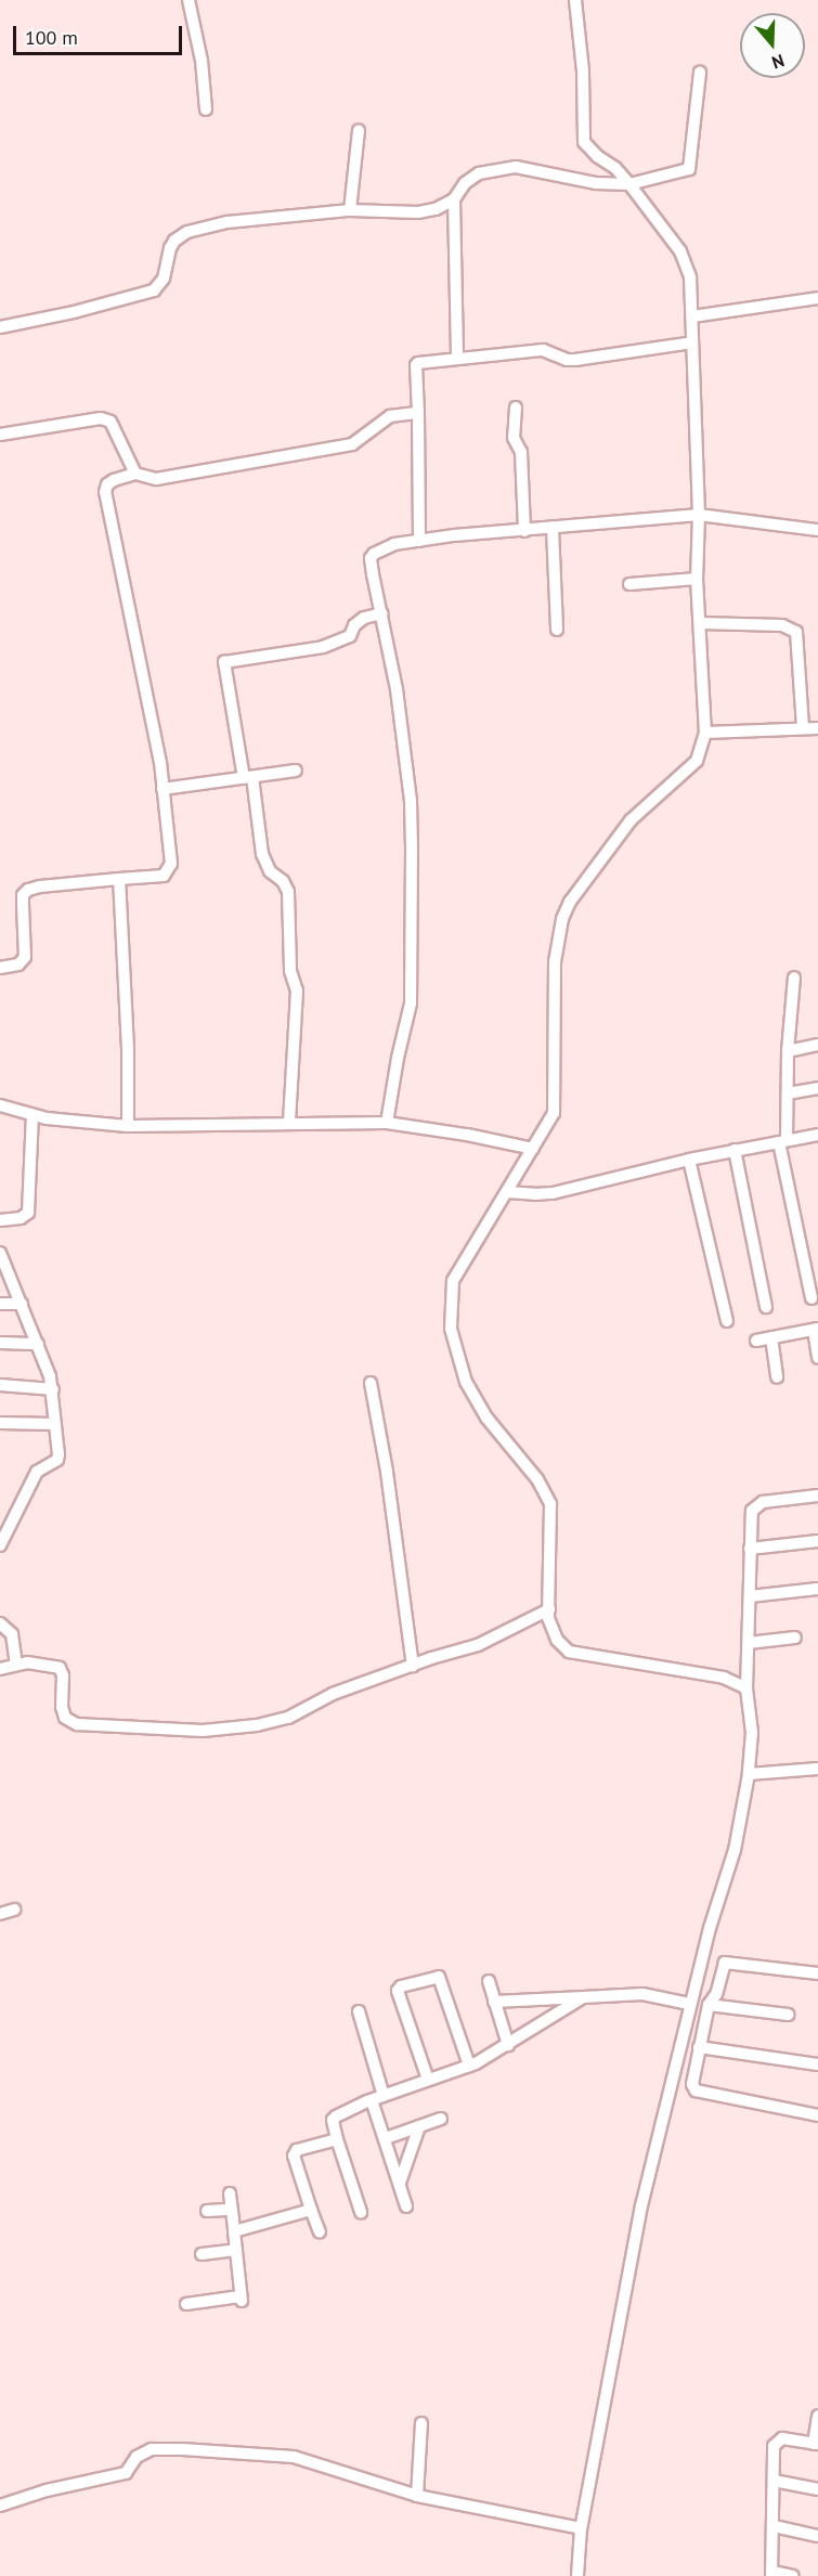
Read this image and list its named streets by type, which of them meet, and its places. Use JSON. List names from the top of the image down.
{
  "scale_bar": "100 m",
  "north": "bottom"
}
